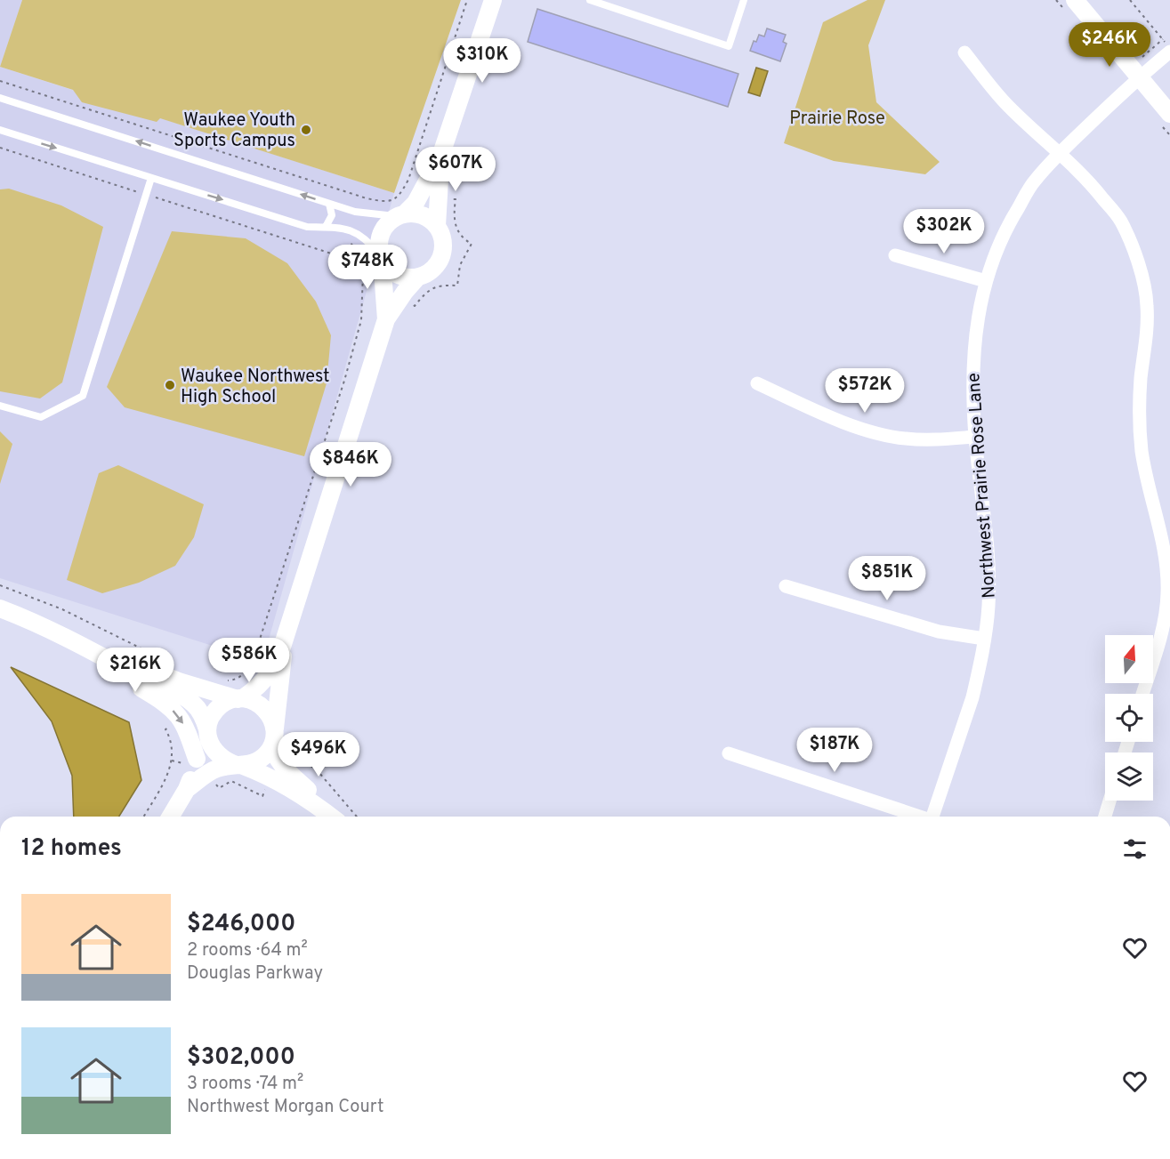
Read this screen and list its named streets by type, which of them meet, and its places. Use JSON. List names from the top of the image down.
{
  "streets": {
    "street": ["Northwest Prairie Rose Lane"]
  },
  "parks": ["Prairie Rose"],
  "places": ["Waukee Youth Sports Campus", "Waukee Northwest High School"],
  "north": "top",
  "page": {
    "price": [
      "$246K",
      "$310K",
      "$607K",
      "$302K",
      "$748K",
      "$572K",
      "$846K",
      "$851K",
      "$586K",
      "$216K",
      "$187K",
      "$496K"
    ],
    "heading": "12 homes",
    "list": [
      {
        "name": "$246,000",
        "note": "2 rooms · 64 m² · Douglas Parkway"
      },
      {
        "name": "$302,000",
        "note": "3 rooms · 74 m² · Northwest Morgan Court"
      }
    ]
  }
}
